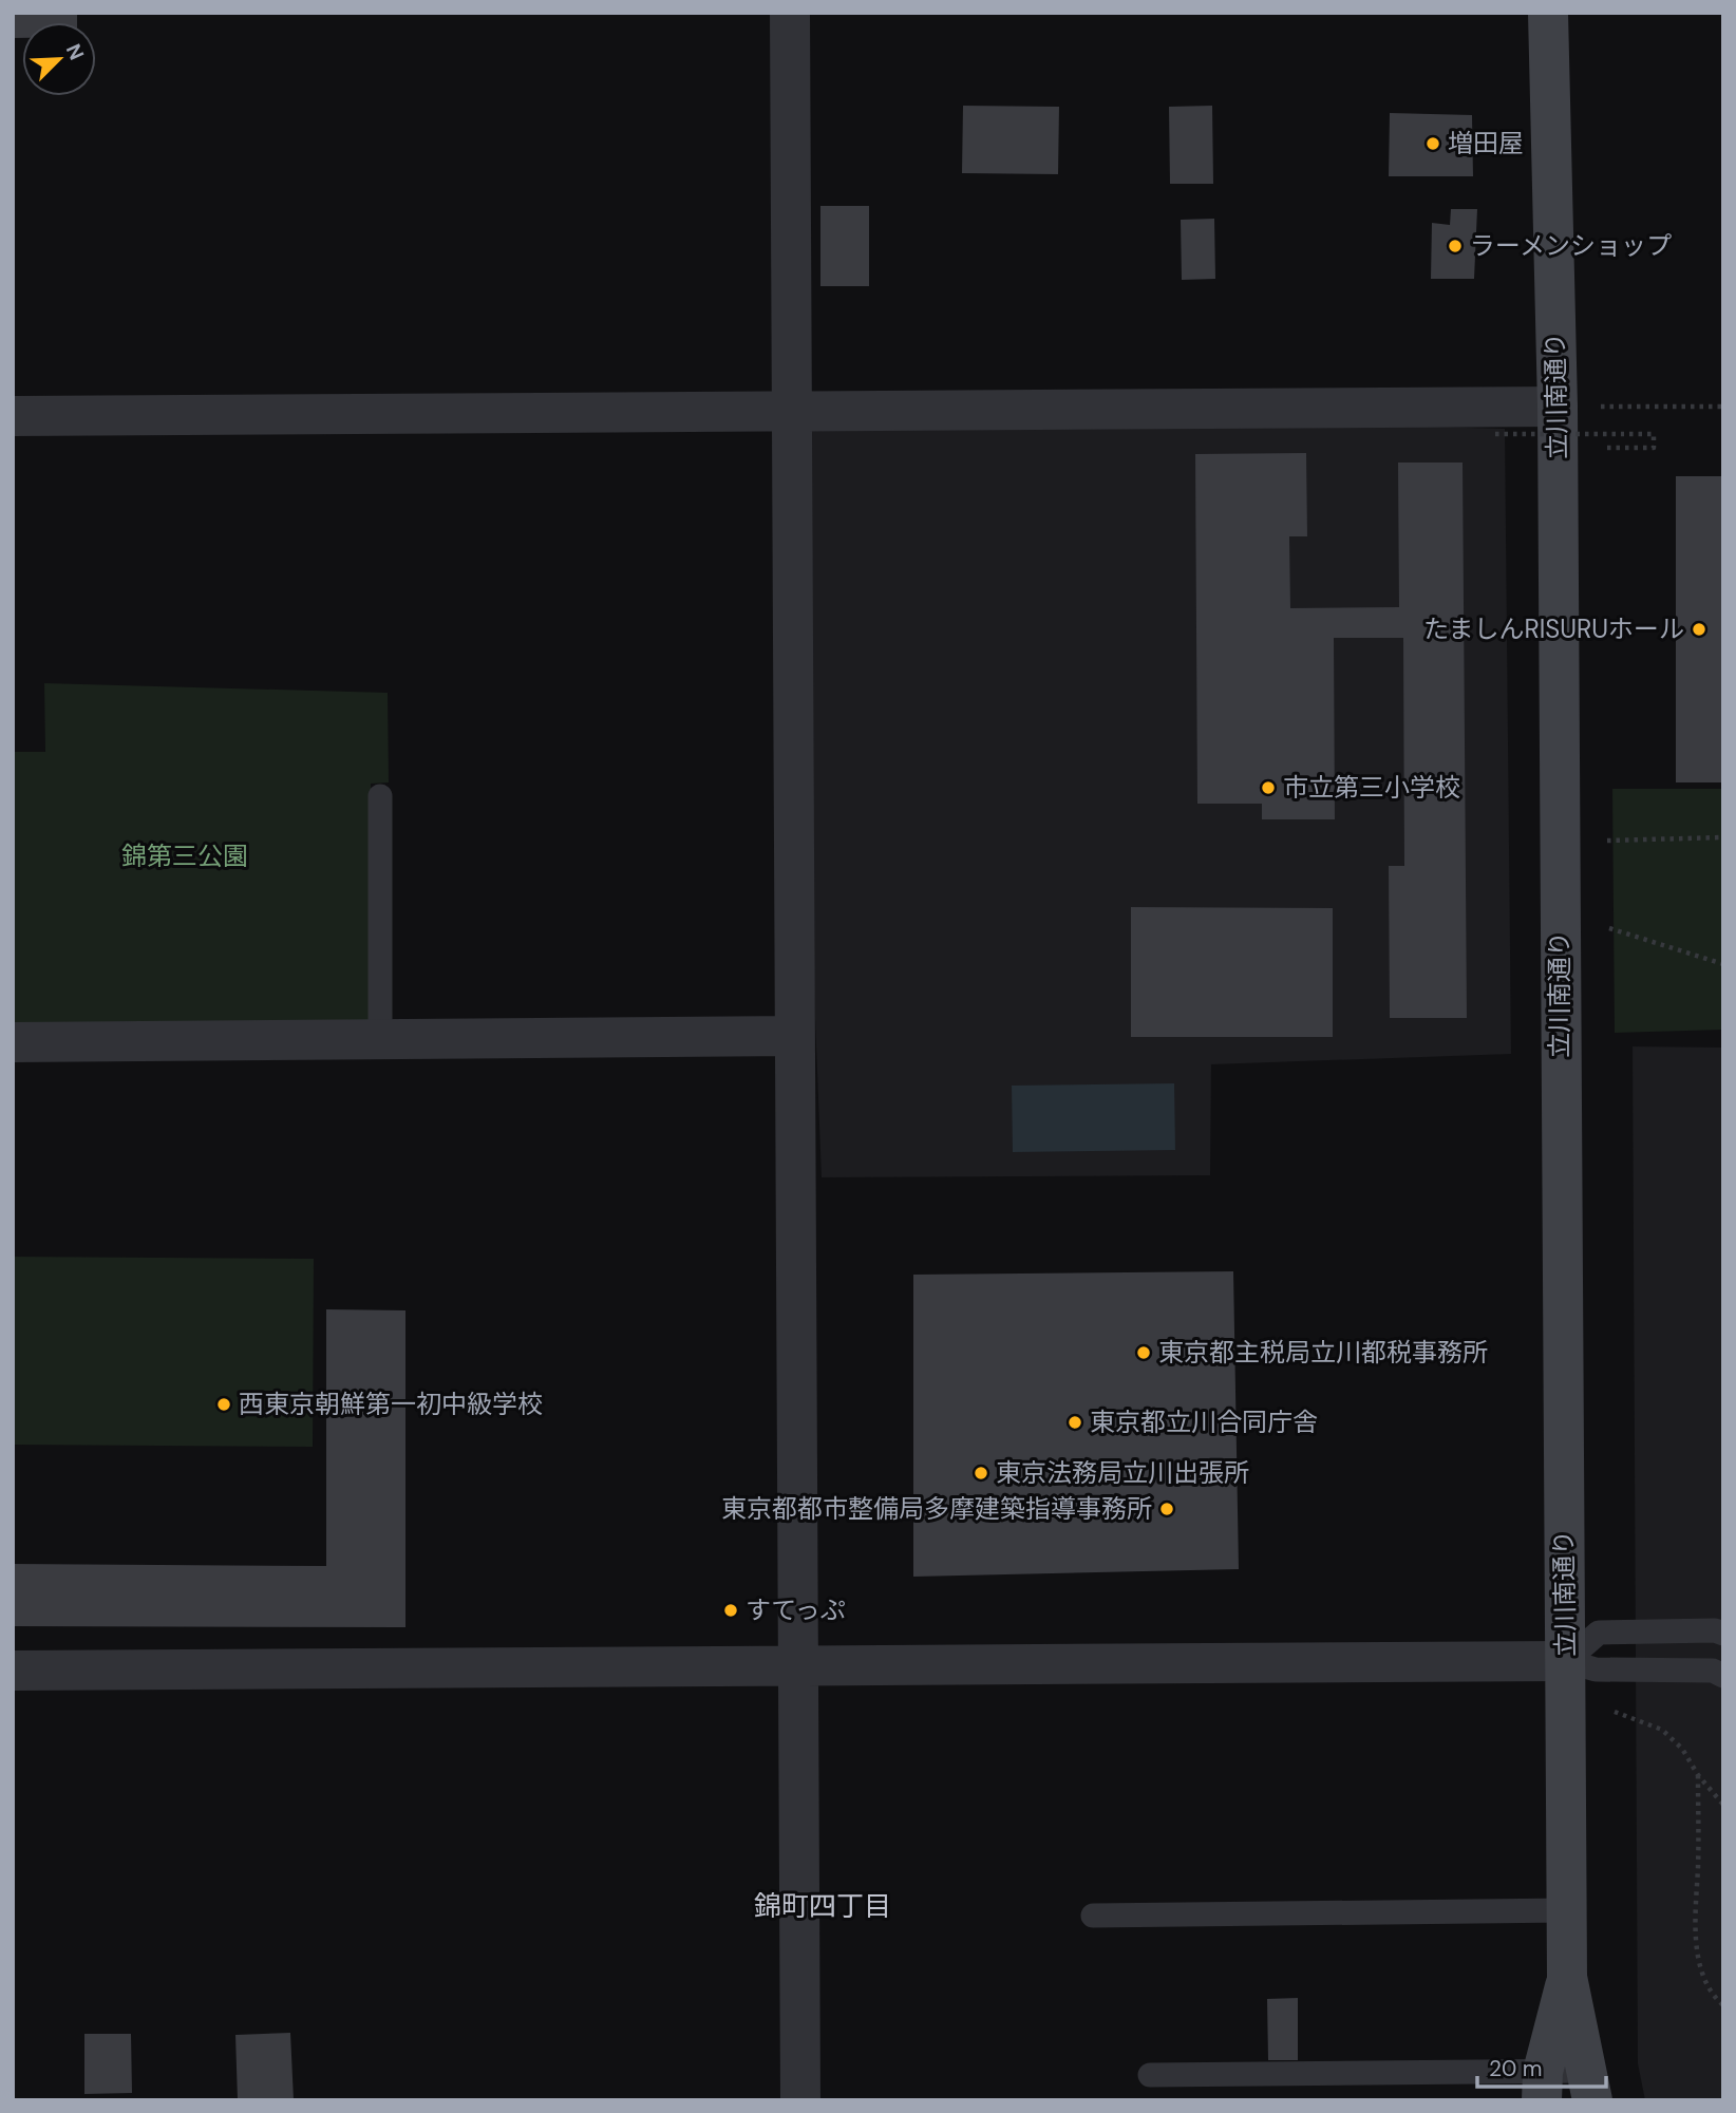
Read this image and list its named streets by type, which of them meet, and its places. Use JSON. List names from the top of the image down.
{
  "streets": {
    "street": ["立川南通り"]
  },
  "districts": ["錦町四丁目"],
  "parks": ["錦第三公園"],
  "places": [
    "増田屋",
    "ラーメンショップ",
    "たましんRISURUホール",
    "市立第三小学校",
    "東京都主税局立川都税事務所",
    "西東京朝鮮第一初中級学校",
    "東京都立川合同庁舎",
    "東京法務局立川出張所",
    "東京都都市整備局多摩建築指導事務所",
    "すてっぷ"
  ],
  "scale_bar": "20 m",
  "north": "top right"
}
